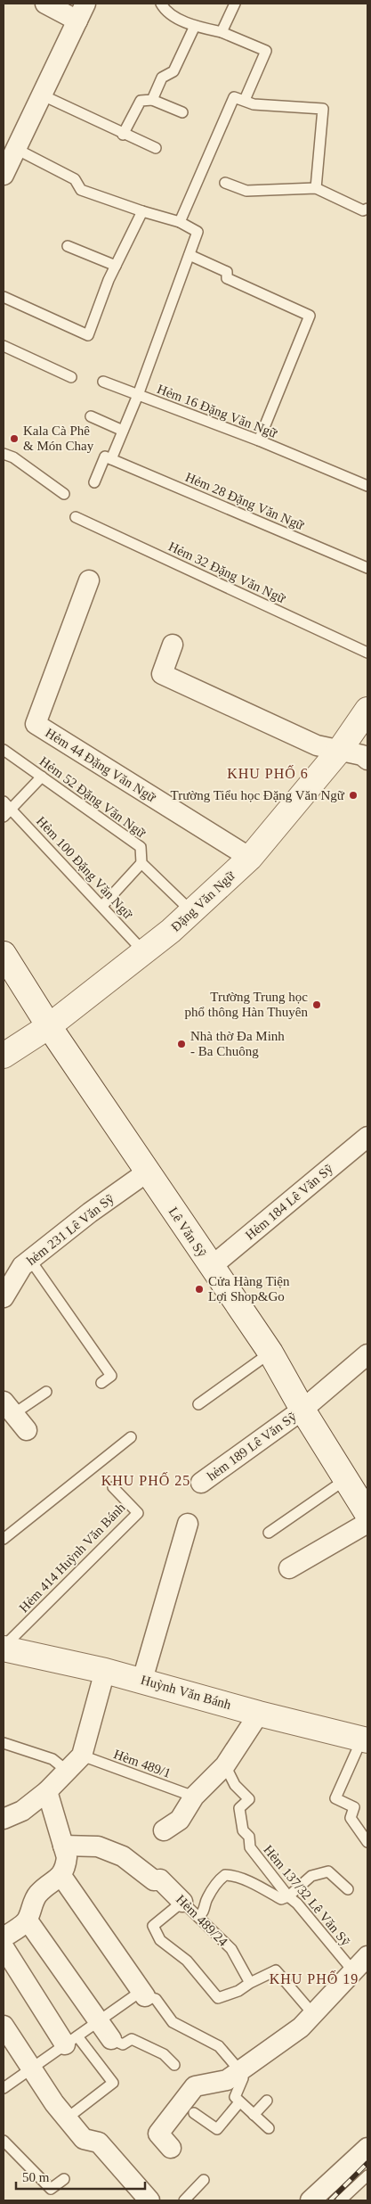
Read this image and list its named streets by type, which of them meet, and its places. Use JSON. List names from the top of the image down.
{
  "streets": {
    "street": [
      "Hẻm 44 Đặng Văn Ngữ",
      "Đặng Văn Ngữ",
      "Hẻm 184 Lê Văn Sỹ",
      "hẻm 231 Lê Văn Sỹ",
      "Lê Văn Sỹ",
      "hẻm 189 Lê Văn Sỹ",
      "Huỳnh Văn Bánh",
      "Hẻm 489/24"
    ],
    "lane": [
      "Hẻm 16 Đặng Văn Ngữ",
      "Hẻm 28 Đặng Văn Ngữ",
      "Hẻm 32 Đặng Văn Ngữ",
      "Hẻm 52 Đặng Văn Ngữ",
      "Hẻm 100 Đặng Văn Ngữ",
      "Hẻm 414 Huỳnh Văn Bánh",
      "Hèm 489/1",
      "Hẻm 137/32 Lê Văn Sỹ"
    ]
  },
  "crossings": [
    ["Hẻm 44 Đặng Văn Ngữ", "Đặng Văn Ngữ"],
    ["Hẻm 52 Đặng Văn Ngữ", "Đặng Văn Ngữ"],
    ["Hẻm 100 Đặng Văn Ngữ", "Đặng Văn Ngữ"],
    ["Đặng Văn Ngữ", "Lê Văn Sỹ"],
    ["Hẻm 184 Lê Văn Sỹ", "Lê Văn Sỹ"],
    ["hẻm 231 Lê Văn Sỹ", "Lê Văn Sỹ"],
    ["Lê Văn Sỹ", "hẻm 189 Lê Văn Sỹ"],
    ["Hẻm 414 Huỳnh Văn Bánh", "Huỳnh Văn Bánh"]
  ],
  "districts": ["KHU PHỐ 6", "KHU PHỐ 25", "KHU PHỐ 19"],
  "places": [
    "Kala Cà Phê & Món Chay",
    "Trường Tiểu học Đặng Văn Ngữ",
    "Trường Trung học phổ thông Hàn Thuyên",
    "Nhà thờ Đa Minh - Ba Chuông",
    "Cửa Hàng Tiện Lợi Shop&Go"
  ],
  "scale_bar": "50 m"
}
